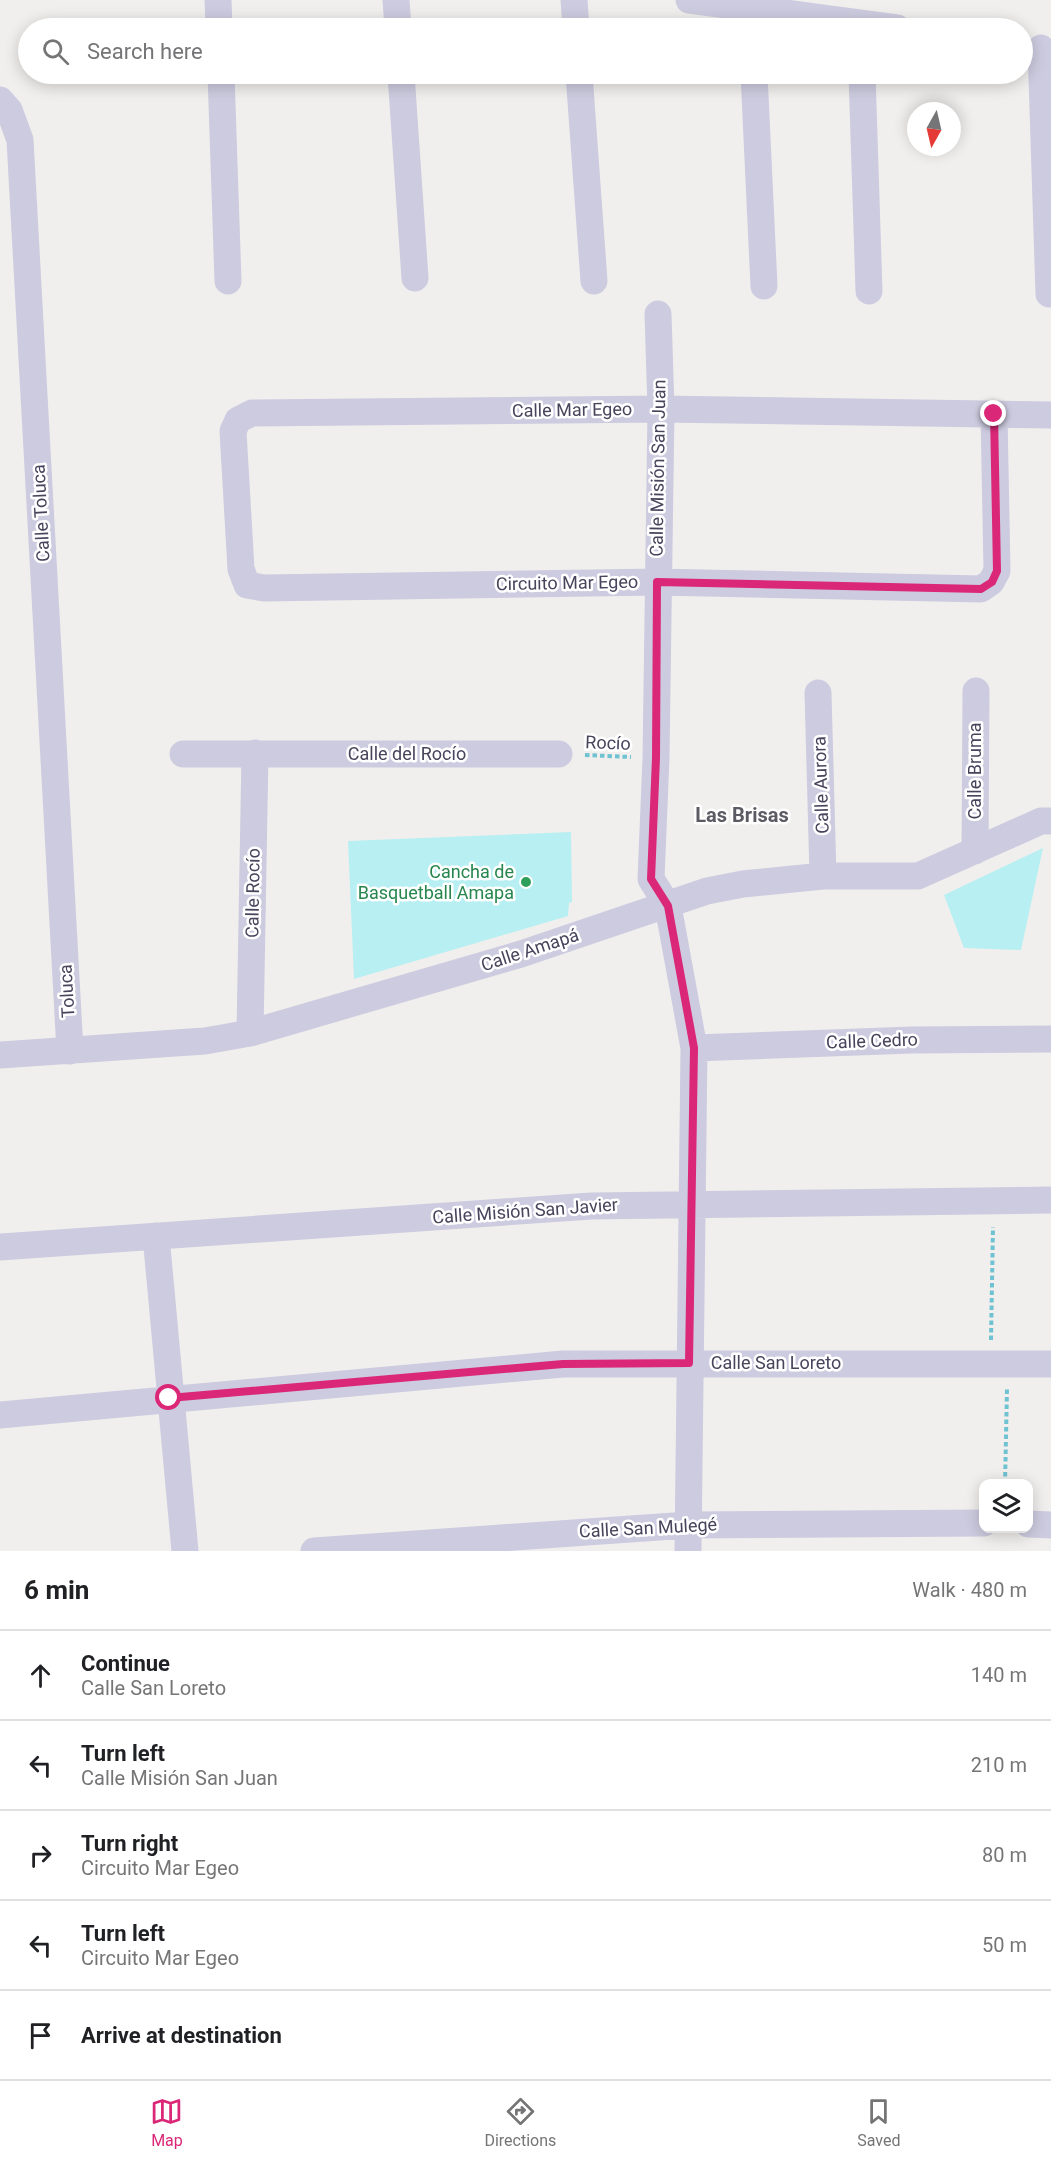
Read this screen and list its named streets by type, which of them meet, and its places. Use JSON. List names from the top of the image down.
{
  "streets": {
    "street": [
      "Calle Mar Egeo",
      "Calle Misión San Juan",
      "Calle Toluca",
      "Circuito Mar Egeo",
      "Calle del Rocío",
      "Calle Bruma",
      "Calle Aurora",
      "Calle Rocío",
      "Calle Amapá",
      "Toluca",
      "Calle Cedro",
      "Calle Misión San Javier",
      "Calle San Loreto",
      "Calle San Mulegé"
    ],
    "path": ["Rocío"]
  },
  "crossings": [
    ["Calle Mar Egeo", "Calle Misión San Juan"],
    ["Calle Mar Egeo", "Circuito Mar Egeo"],
    ["Calle Misión San Juan", "Circuito Mar Egeo"],
    ["Calle Misión San Juan", "Rocío"],
    ["Calle Misión San Juan", "Calle Amapá"],
    ["Calle Misión San Juan", "Calle Cedro"],
    ["Calle Misión San Juan", "Calle Misión San Javier"],
    ["Calle Misión San Juan", "Calle San Loreto"],
    ["Calle Misión San Juan", "Calle San Mulegé"],
    ["Calle Toluca", "Toluca"],
    ["Rocío", "Calle del Rocío"],
    ["Calle del Rocío", "Calle Rocío"],
    ["Calle Bruma", "Calle Amapá"],
    ["Calle Aurora", "Calle Amapá"],
    ["Calle Rocío", "Calle Amapá"],
    ["Calle Amapá", "Toluca"]
  ],
  "districts": ["Las Brisas"],
  "places": ["Cancha de Basquetball Amapa"],
  "north": "bottom",
  "page": {
    "search": "Search here",
    "heading": ["6 min", "Walk · 480 m"],
    "list": [
      ["Continue", "Calle San Loreto", "140 m"],
      ["Turn left", "Calle Misión San Juan", "210 m"],
      ["Turn right", "Circuito Mar Egeo", "80 m"],
      ["Turn left", "Circuito Mar Egeo", "50 m"],
      "Arrive at destination"
    ],
    "nav": ["Map", "Directions", "Saved"]
  }
}
